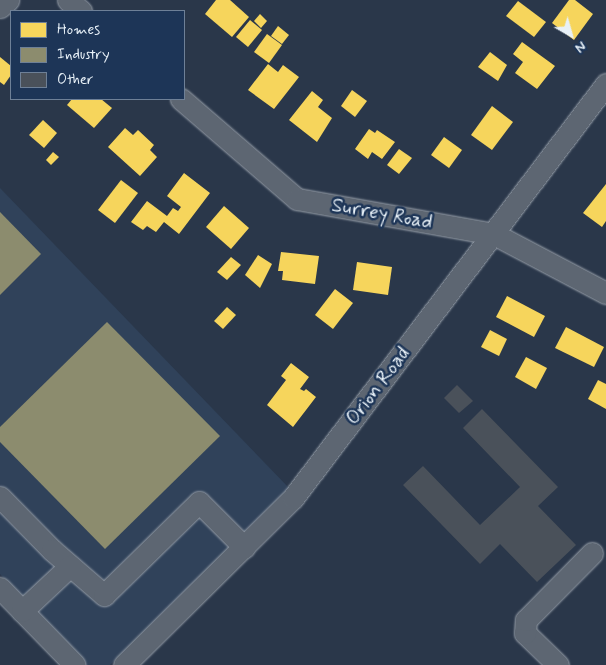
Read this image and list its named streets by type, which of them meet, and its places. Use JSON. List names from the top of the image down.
{
  "streets": {
    "street": ["Surrey Road", "Orion Road"]
  },
  "crossings": [
    ["Surrey Road", "Orion Road"]
  ],
  "legend": ["Homes", "Industry", "Other"],
  "north": "bottom right"
}
